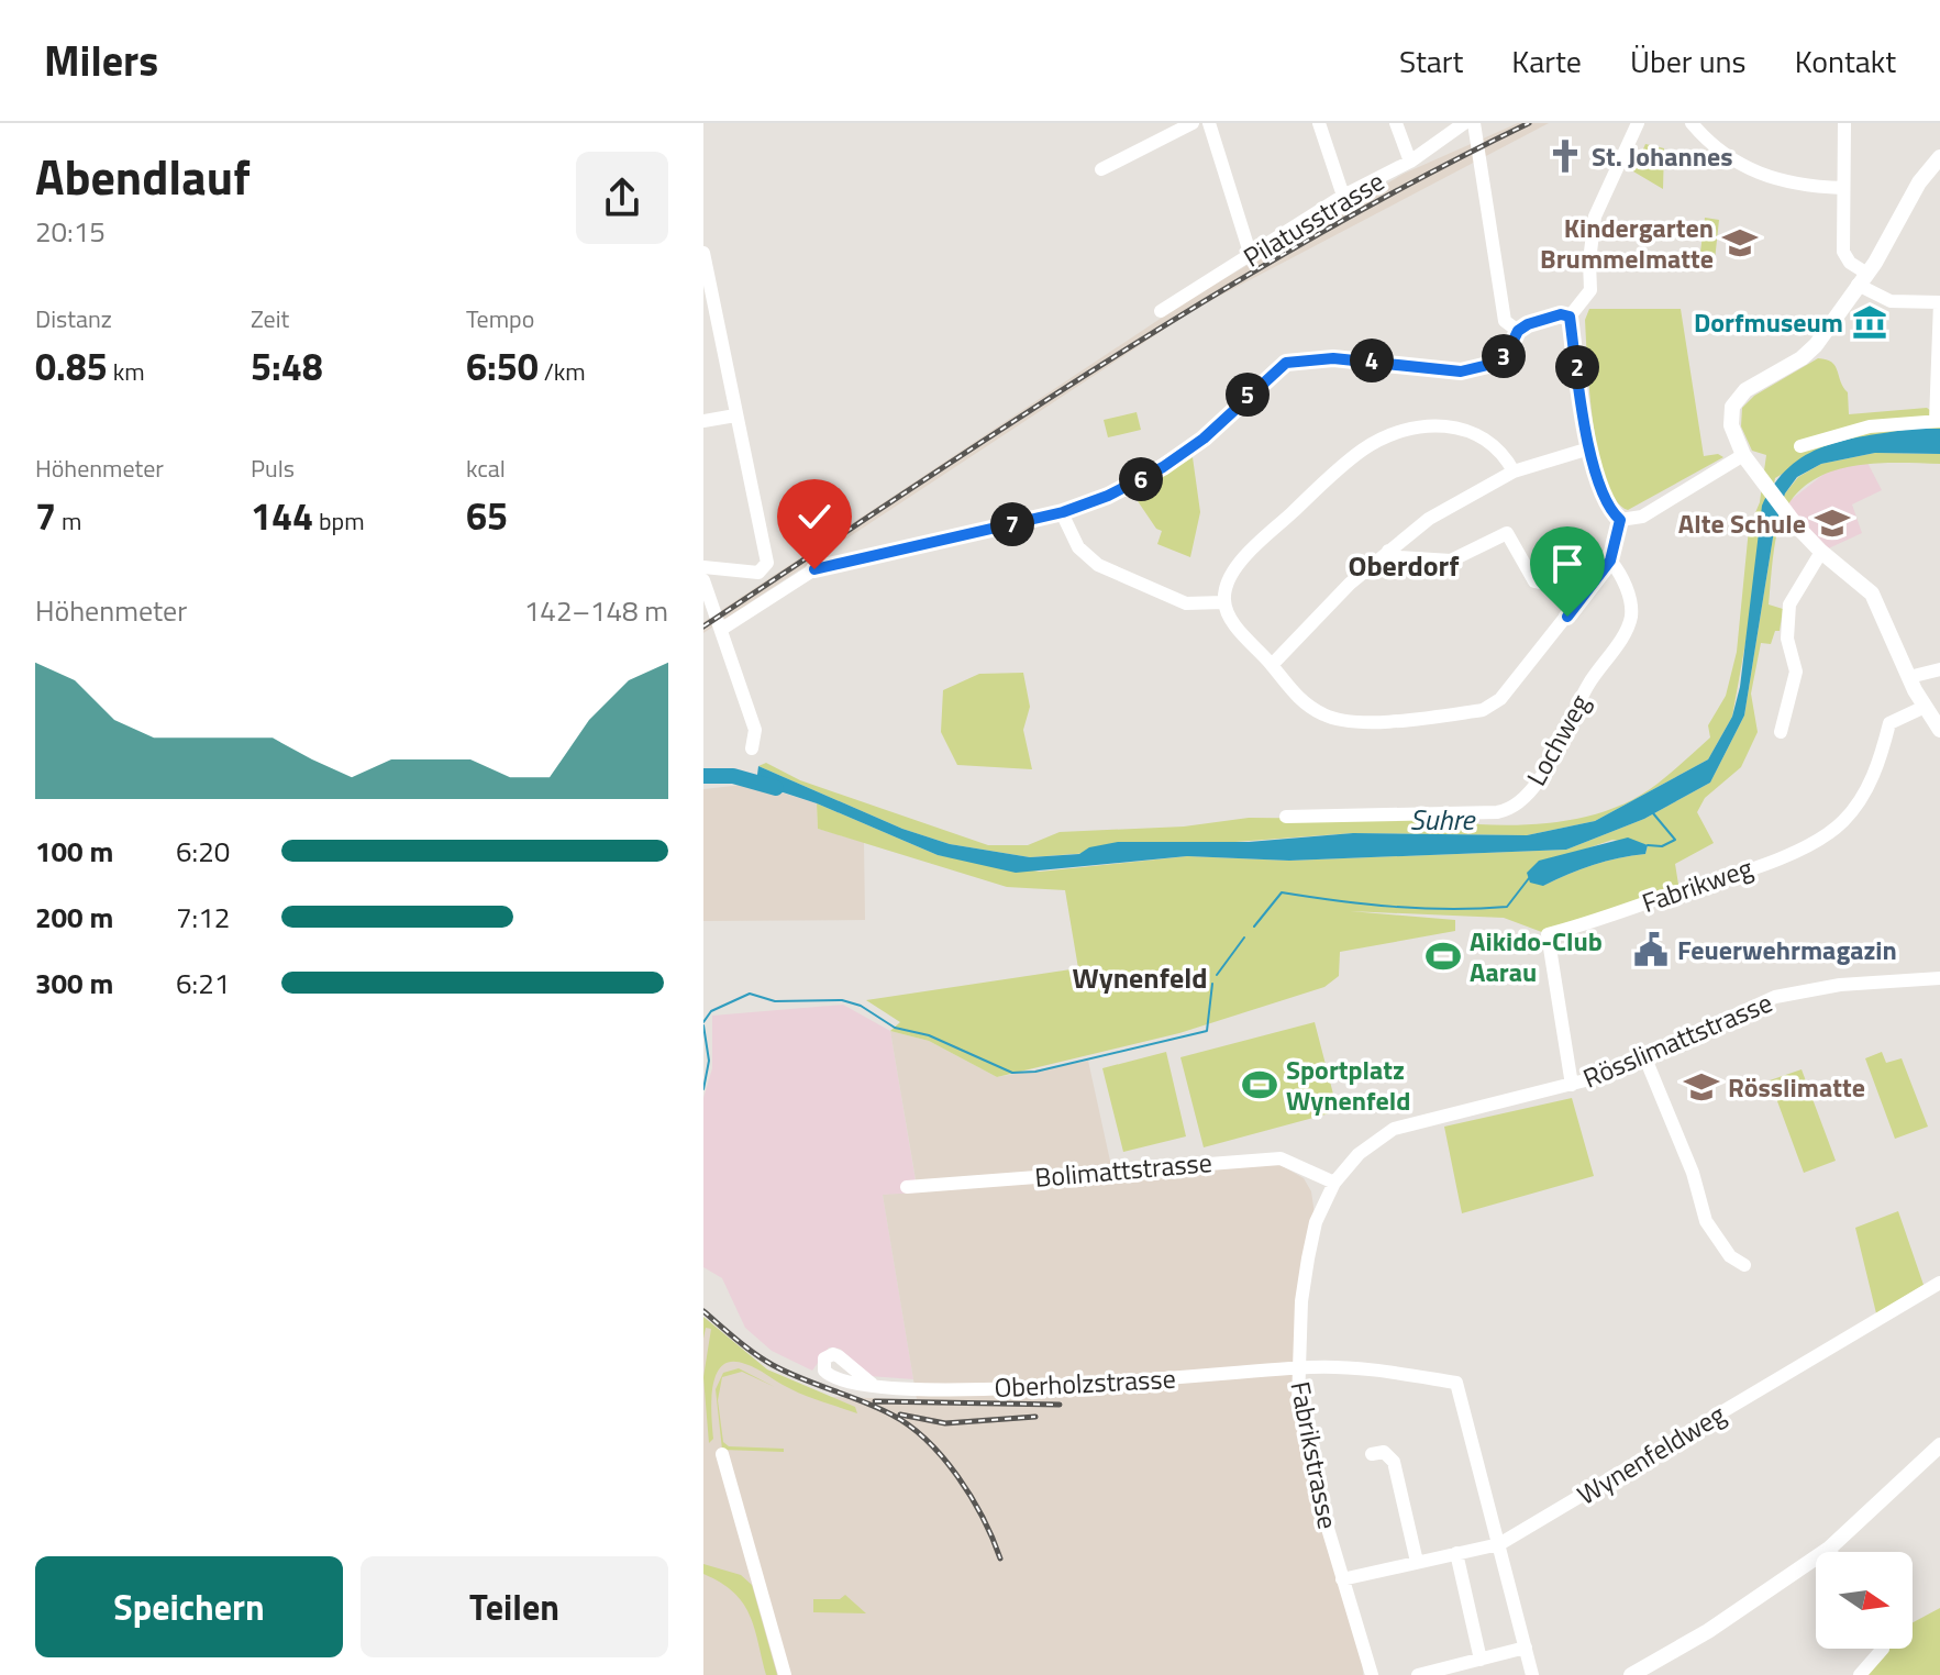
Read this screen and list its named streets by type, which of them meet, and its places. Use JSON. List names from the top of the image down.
{
  "streets": {
    "street": [
      "Pilatusstrasse",
      "Lochweg",
      "Fabrikweg",
      "Rösslimattstrasse",
      "Bolimattstrasse",
      "Oberholzstrasse",
      "Wynenfeldweg",
      "Fabrikstrasse"
    ]
  },
  "crossings": [
    ["Fabrikweg", "Rösslimattstrasse"],
    ["Fabrikweg", "Fabrikstrasse"],
    ["Rösslimattstrasse", "Fabrikstrasse"],
    ["Bolimattstrasse", "Fabrikstrasse"],
    ["Oberholzstrasse", "Wynenfeldweg"],
    ["Oberholzstrasse", "Fabrikstrasse"],
    ["Wynenfeldweg", "Fabrikstrasse"]
  ],
  "districts": ["Oberdorf", "Wynenfeld"],
  "water": ["Suhre"],
  "places": {
    "church": ["St. Johannes"],
    "school or university": ["Kindergarten Brummelmatte", "Alte Schule", "Rösslimatte"],
    "museum": ["Dorfmuseum"],
    "public building": ["Feuerwehrmagazin"],
    "sports": ["Aikido-Club Aarau", "Sportplatz Wynenfeld"]
  },
  "north": "right",
  "page": {
    "header": "Milers",
    "nav": [
      "Start",
      "Karte",
      "Über uns",
      "Kontakt"
    ],
    "heading": ["Abendlauf", "20:15"],
    "stats": [
      ["Distanz", "0.85 km"],
      ["Zeit", "5:48"],
      ["Tempo", "6:50 /km"],
      ["Höhenmeter", "7 m"],
      ["Puls", "144 bpm"],
      ["kcal", "65"]
    ],
    "pins": [
      "3",
      "4",
      "2",
      "5",
      "6",
      "7"
    ],
    "chart": ["Höhenmeter", "142–148 m"],
    "list": [
      {
        "name": "100 m",
        "note": "6:20"
      },
      {
        "name": "200 m",
        "note": "7:12"
      },
      {
        "name": "300 m",
        "note": "6:21"
      }
    ],
    "buttons": ["Speichern", "Teilen"]
  }
}
